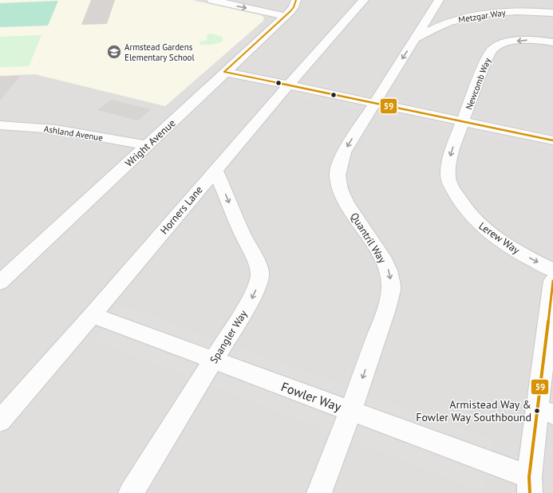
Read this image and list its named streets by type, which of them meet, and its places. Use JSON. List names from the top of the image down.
{
  "streets": {
    "street": [
      "Metzgar Way",
      "Newcomb Way",
      "Ashland Avenue",
      "Wright Avenue",
      "Horners Lane",
      "Quantril Way",
      "Lerew Way",
      "Spangler Way",
      "Fowler Way"
    ]
  },
  "crossings": [
    ["Metzgar Way", "Quantril Way"],
    ["Newcomb Way", "Lerew Way"],
    ["Ashland Avenue", "Wright Avenue"],
    ["Horners Lane", "Spangler Way"],
    ["Horners Lane", "Fowler Way"],
    ["Quantril Way", "Fowler Way"],
    ["Spangler Way", "Fowler Way"]
  ],
  "one_way": [
    "Newcomb Way",
    "Quantril Way",
    "Lerew Way",
    "Spangler Way"
  ],
  "places": {
    "school or university": ["Armstead Gardens Elementary School"],
    "other": ["Armistead Way & Fowler Way Southbound"]
  },
  "lines": ["transit line 59"]
}
